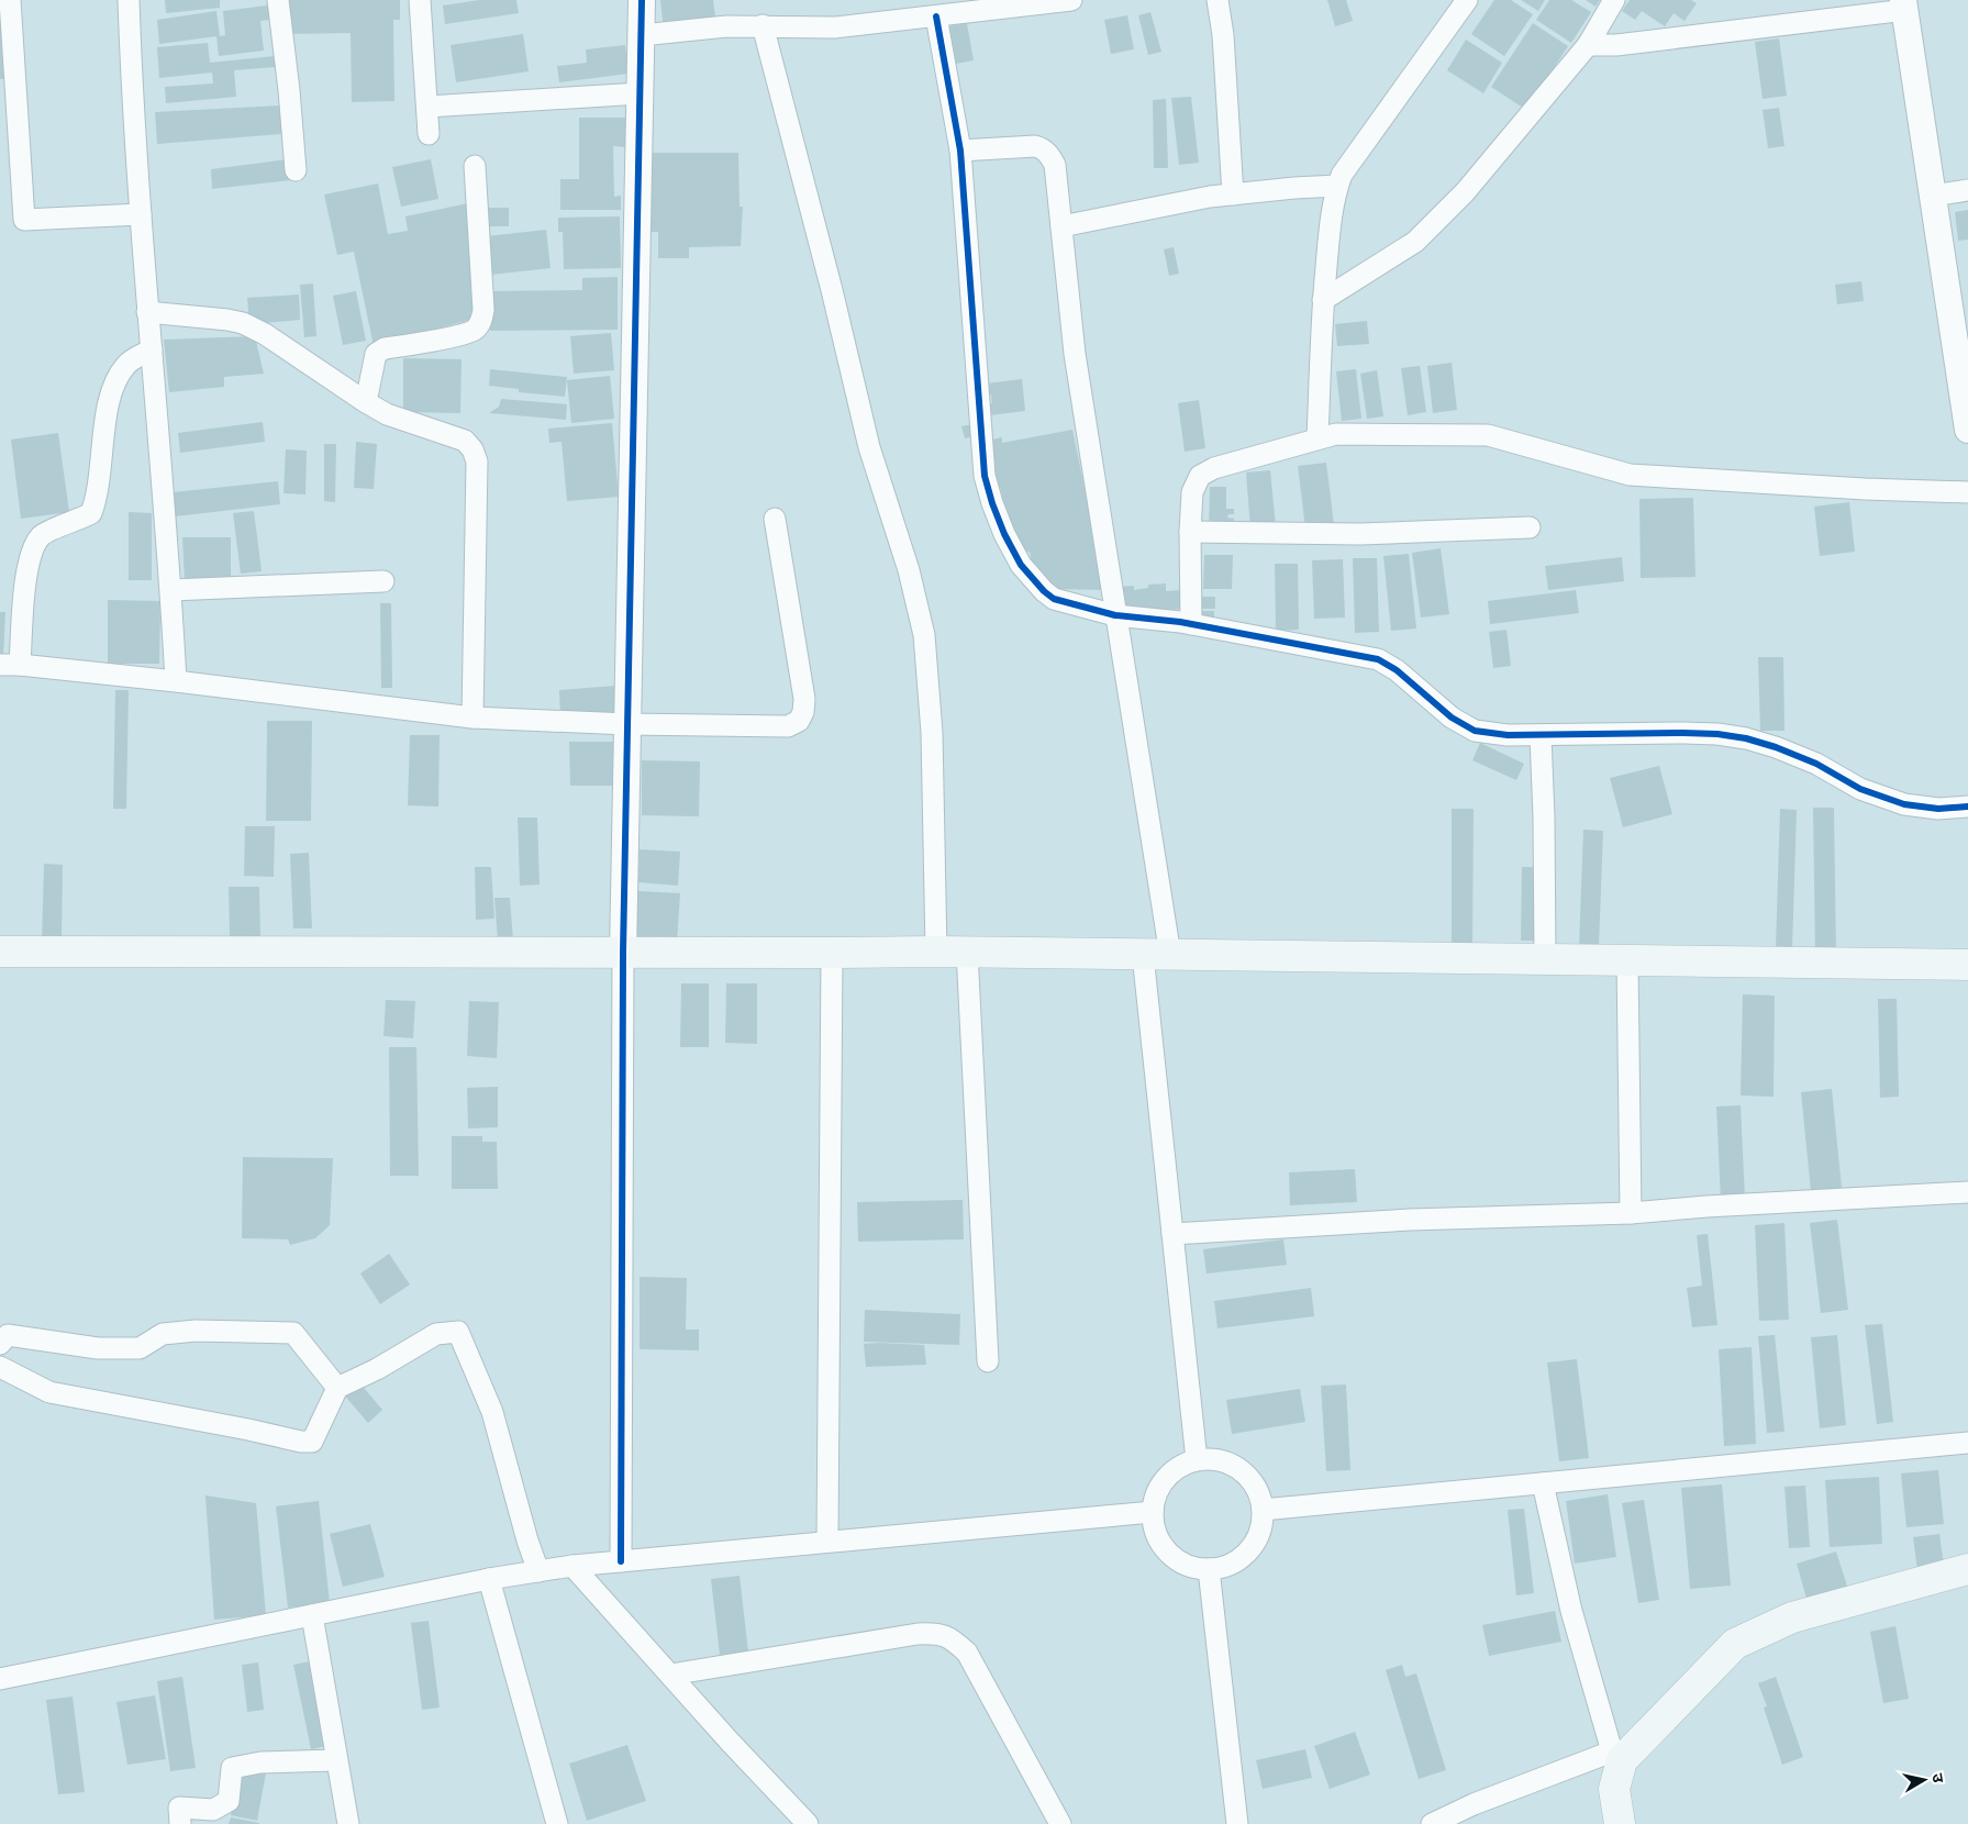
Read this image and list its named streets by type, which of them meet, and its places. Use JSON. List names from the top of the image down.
{
  "north": "right"
}
